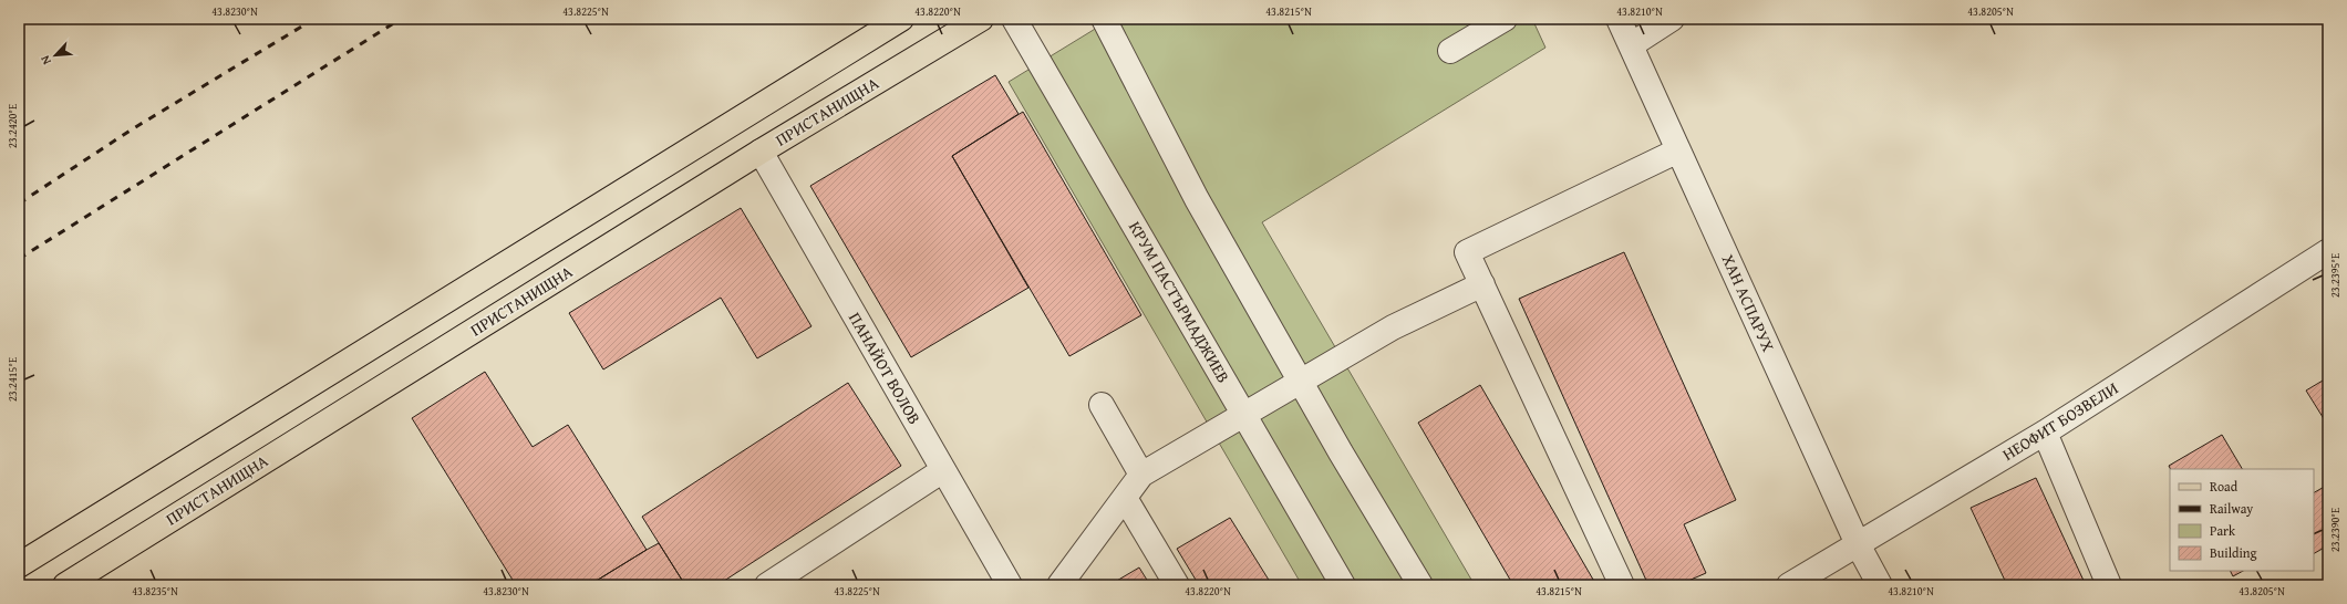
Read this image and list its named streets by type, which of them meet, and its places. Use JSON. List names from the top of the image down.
{
  "streets": {
    "main road": ["ПРИСТАНИЩНА"],
    "street": [
      "КРУМ ПАСТЪРМАДЖИЕВ",
      "ХАН АСПАРУХ",
      "ПАНАЙОТ ВОЛОВ",
      "НЕОФИТ БОЗВЕЛИ"
    ]
  },
  "crossings": [
    ["ПРИСТАНИЩНА", "ПАНАЙОТ ВОЛОВ"],
    ["ХАН АСПАРУХ", "НЕОФИТ БОЗВЕЛИ"]
  ],
  "legend": [
    "Road",
    "Railway",
    "Park",
    "Building"
  ],
  "north": "bottom left",
  "coordinates": [
    "43.8230°N",
    "43.8225°N",
    "43.8220°N",
    "43.8215°N",
    "43.8210°N",
    "43.8205°N",
    "23.2420°E",
    "23.2395°E",
    "23.2415°E",
    "23.2390°E",
    "43.8235°N"
  ]
}
